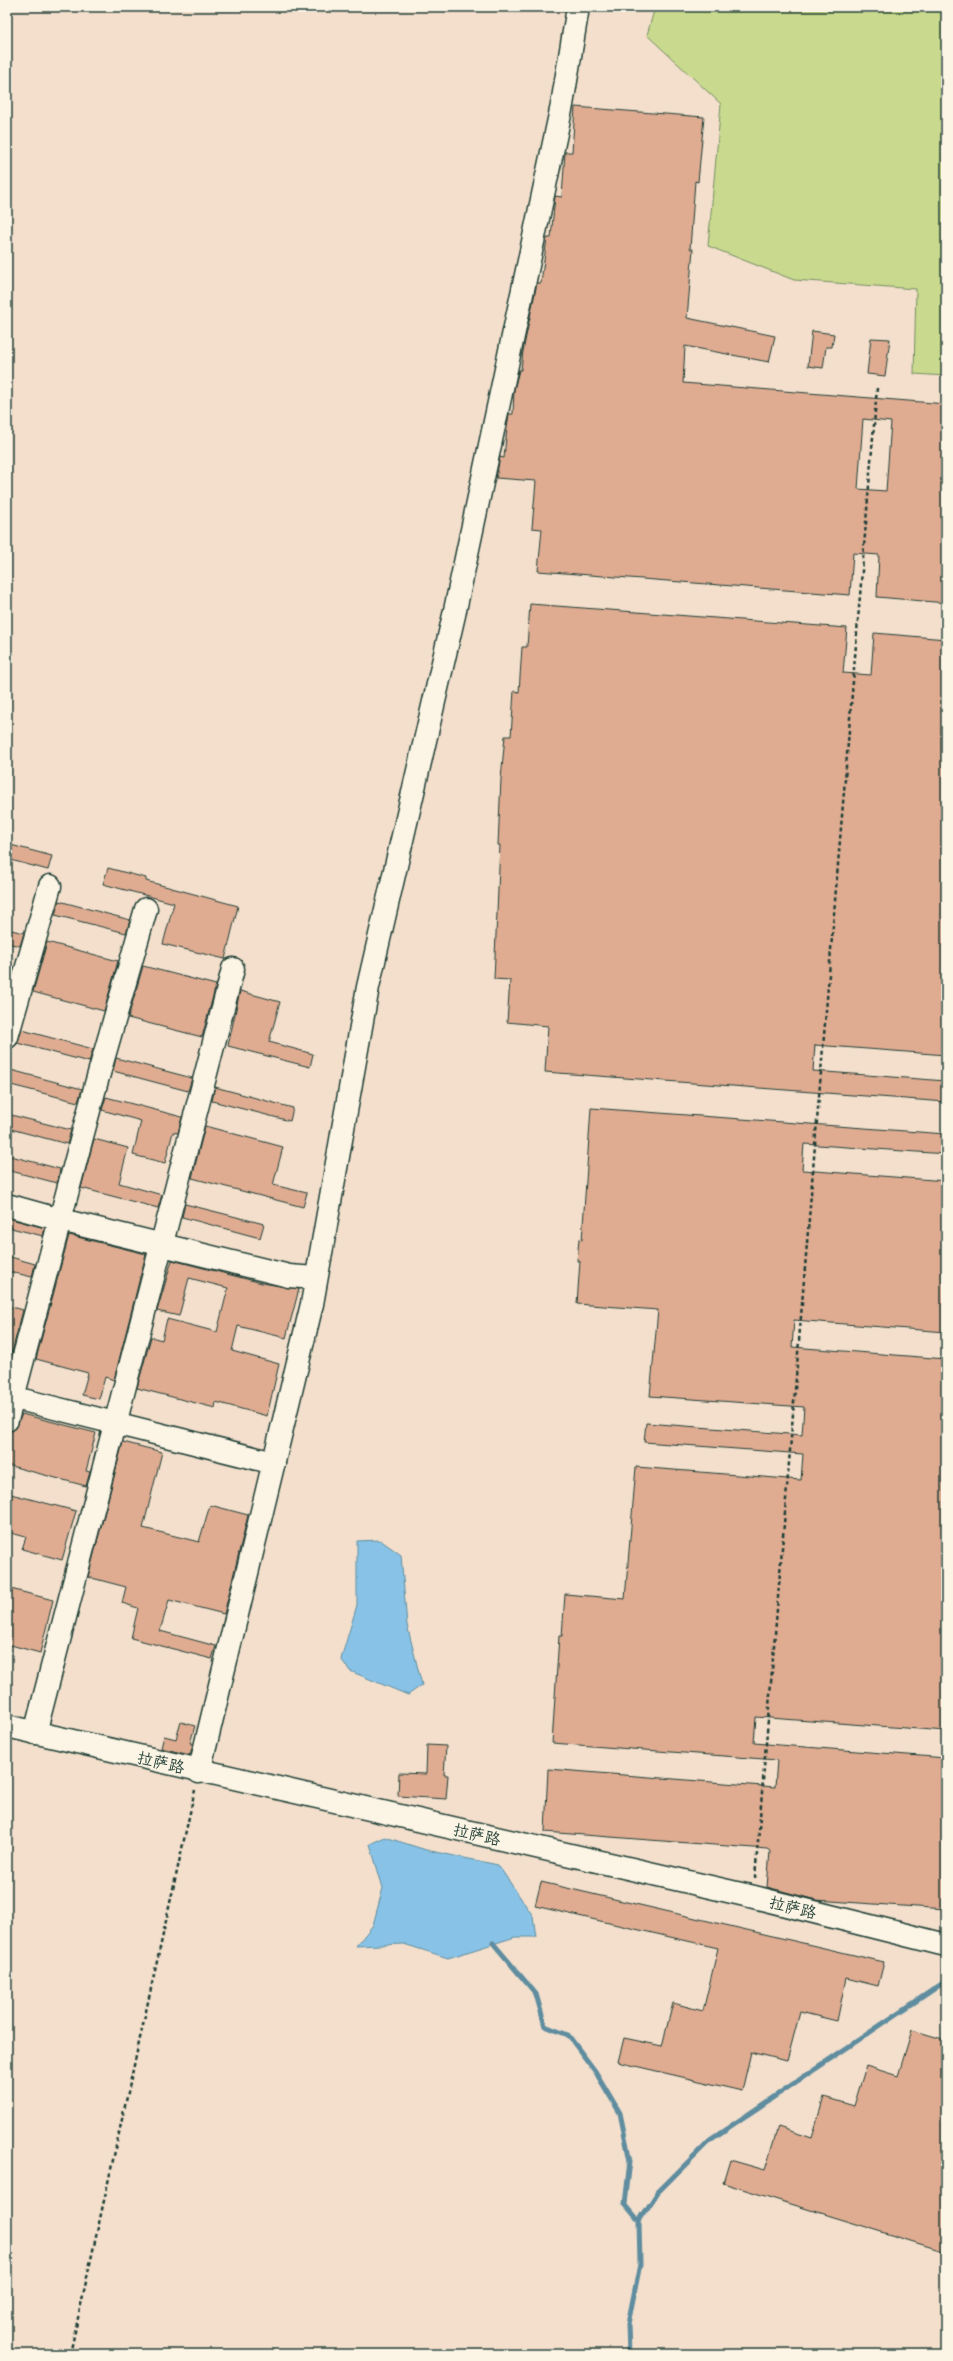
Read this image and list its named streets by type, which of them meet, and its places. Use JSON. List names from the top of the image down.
{
  "streets": {
    "street": ["拉萨路"]
  }
}
